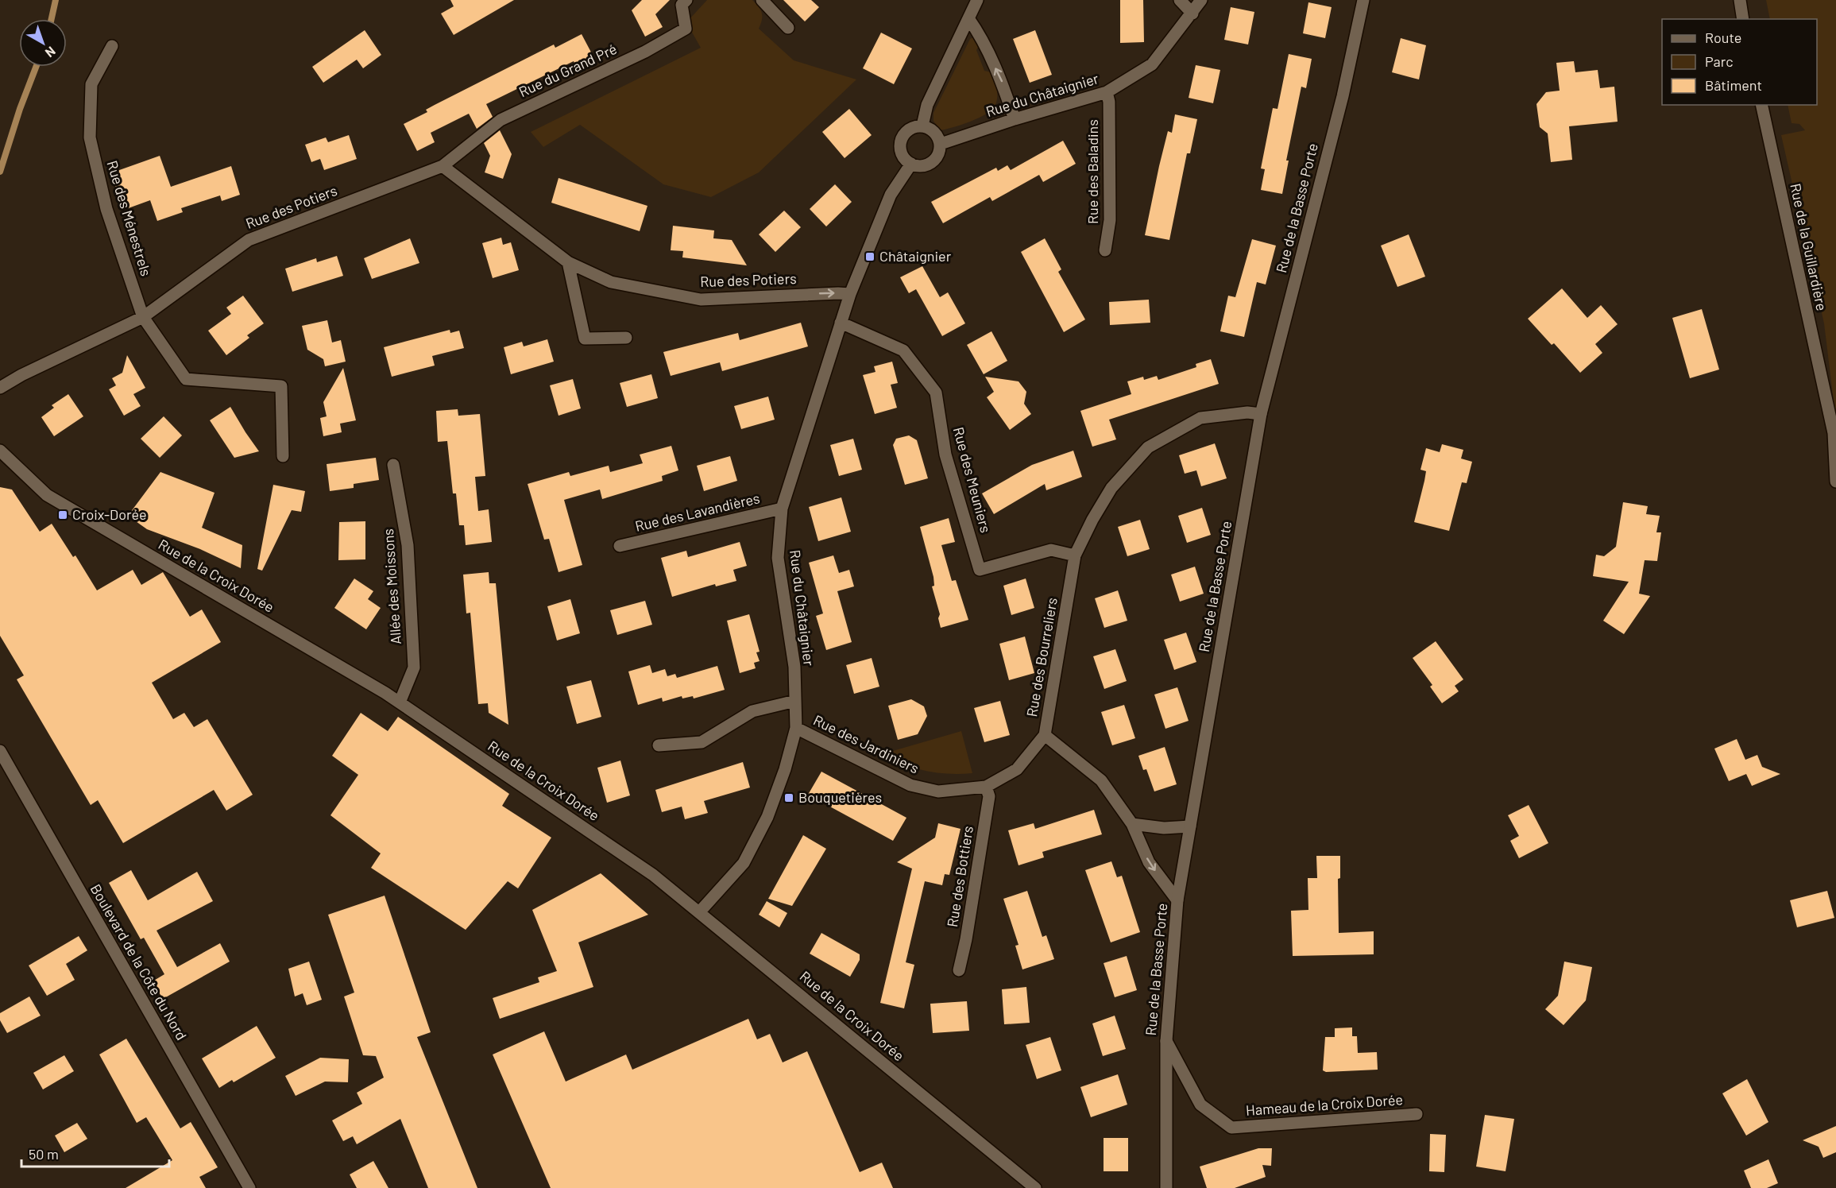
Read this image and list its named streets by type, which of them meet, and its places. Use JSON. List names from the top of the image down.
{
  "streets": {
    "street": [
      "Rue du Grand Pré",
      "Rue du Châtaignier",
      "Rue des Baladins",
      "Rue des Potiers",
      "Rue de la Basse Porte",
      "Rue des Ménestrels",
      "Rue de la Guillardière",
      "Rue des Meuniers",
      "Rue des Lavandières",
      "Rue de la Croix Dorée",
      "Allée des Moissons",
      "Rue des Bourreliers",
      "Rue des Jardiniers",
      "Rue des Bottiers",
      "Boulevard de la Côte du Nord",
      "Hameau de la Croix Dorée"
    ]
  },
  "crossings": [
    ["Rue du Grand Pré", "Rue des Potiers"],
    ["Rue du Châtaignier", "Rue des Baladins"],
    ["Rue du Châtaignier", "Rue des Potiers"],
    ["Rue du Châtaignier", "Rue des Meuniers"],
    ["Rue du Châtaignier", "Rue des Lavandières"],
    ["Rue du Châtaignier", "Rue de la Croix Dorée"],
    ["Rue du Châtaignier", "Rue des Jardiniers"],
    ["Rue des Potiers", "Rue des Ménestrels"],
    ["Rue de la Basse Porte", "Rue des Bourreliers"],
    ["Rue de la Basse Porte", "Hameau de la Croix Dorée"],
    ["Rue des Meuniers", "Rue des Bourreliers"],
    ["Rue de la Croix Dorée", "Allée des Moissons"],
    ["Rue des Bourreliers", "Rue des Jardiniers"],
    ["Rue des Jardiniers", "Rue des Bottiers"]
  ],
  "places": {
    "transit": ["Châtaignier", "Croix-Dorée", "Bouquetières"]
  },
  "legend": ["Route", "Parc", "Bâtiment"],
  "scale_bar": "50 m",
  "north": "bottom right"
}
